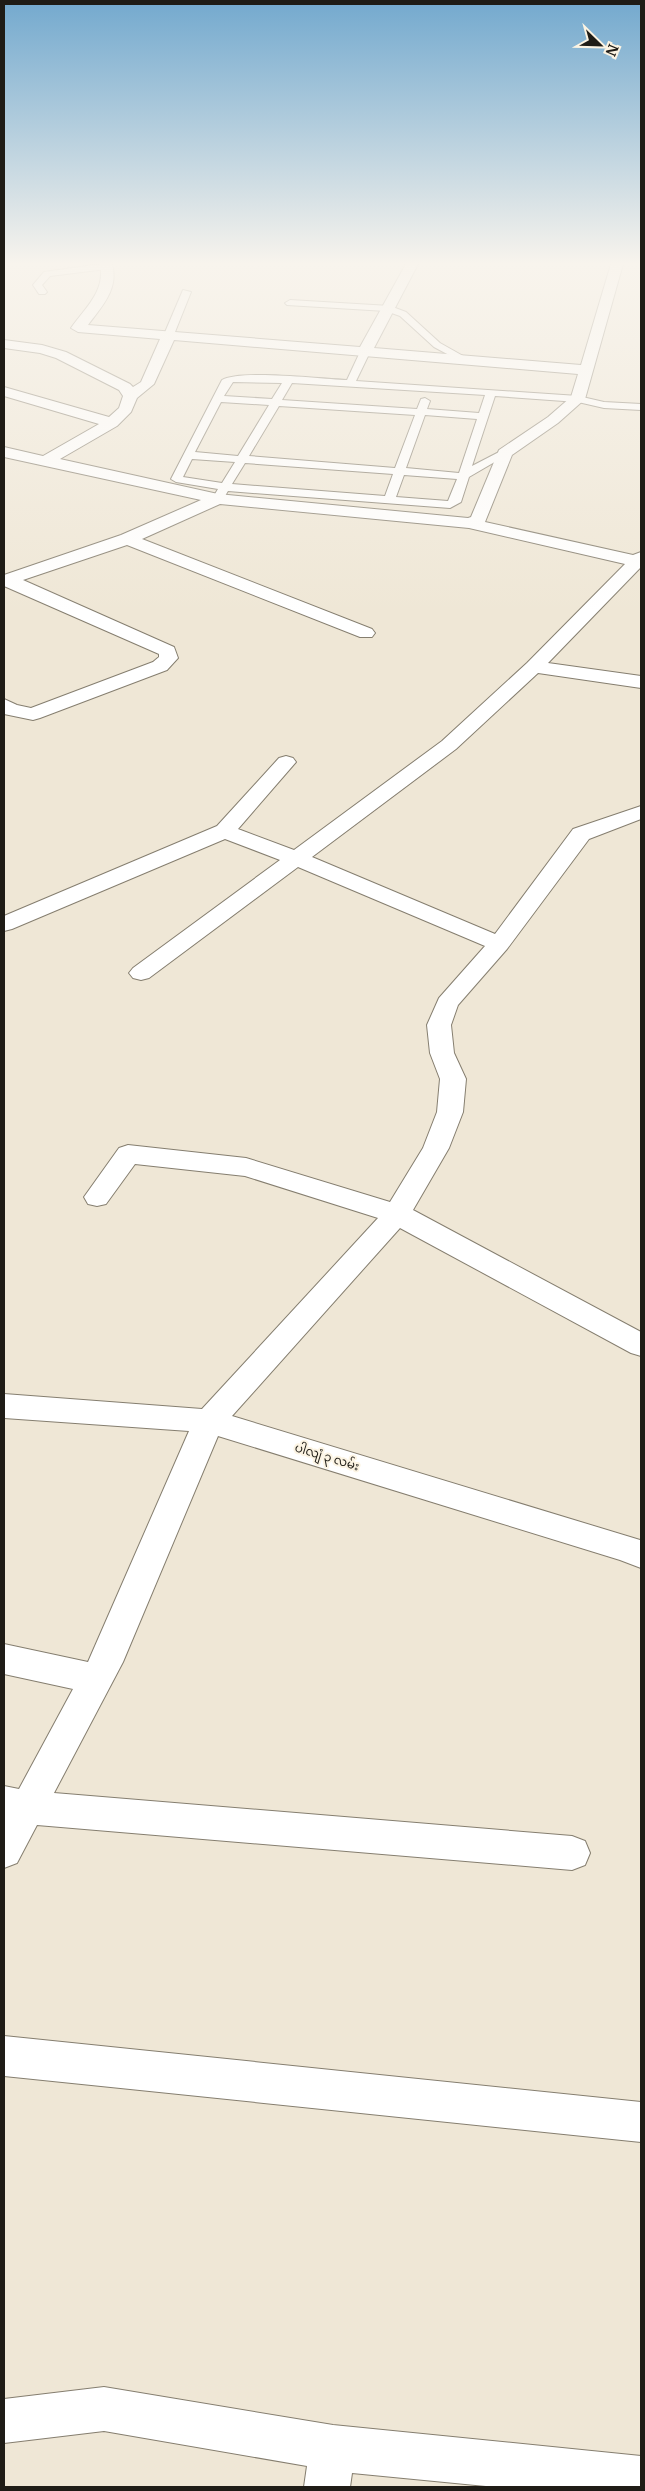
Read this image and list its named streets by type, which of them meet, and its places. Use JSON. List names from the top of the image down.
{
  "streets": {
    "street": ["ပါလျံ ၃ လမ်း"]
  },
  "north": "bottom right"
}
